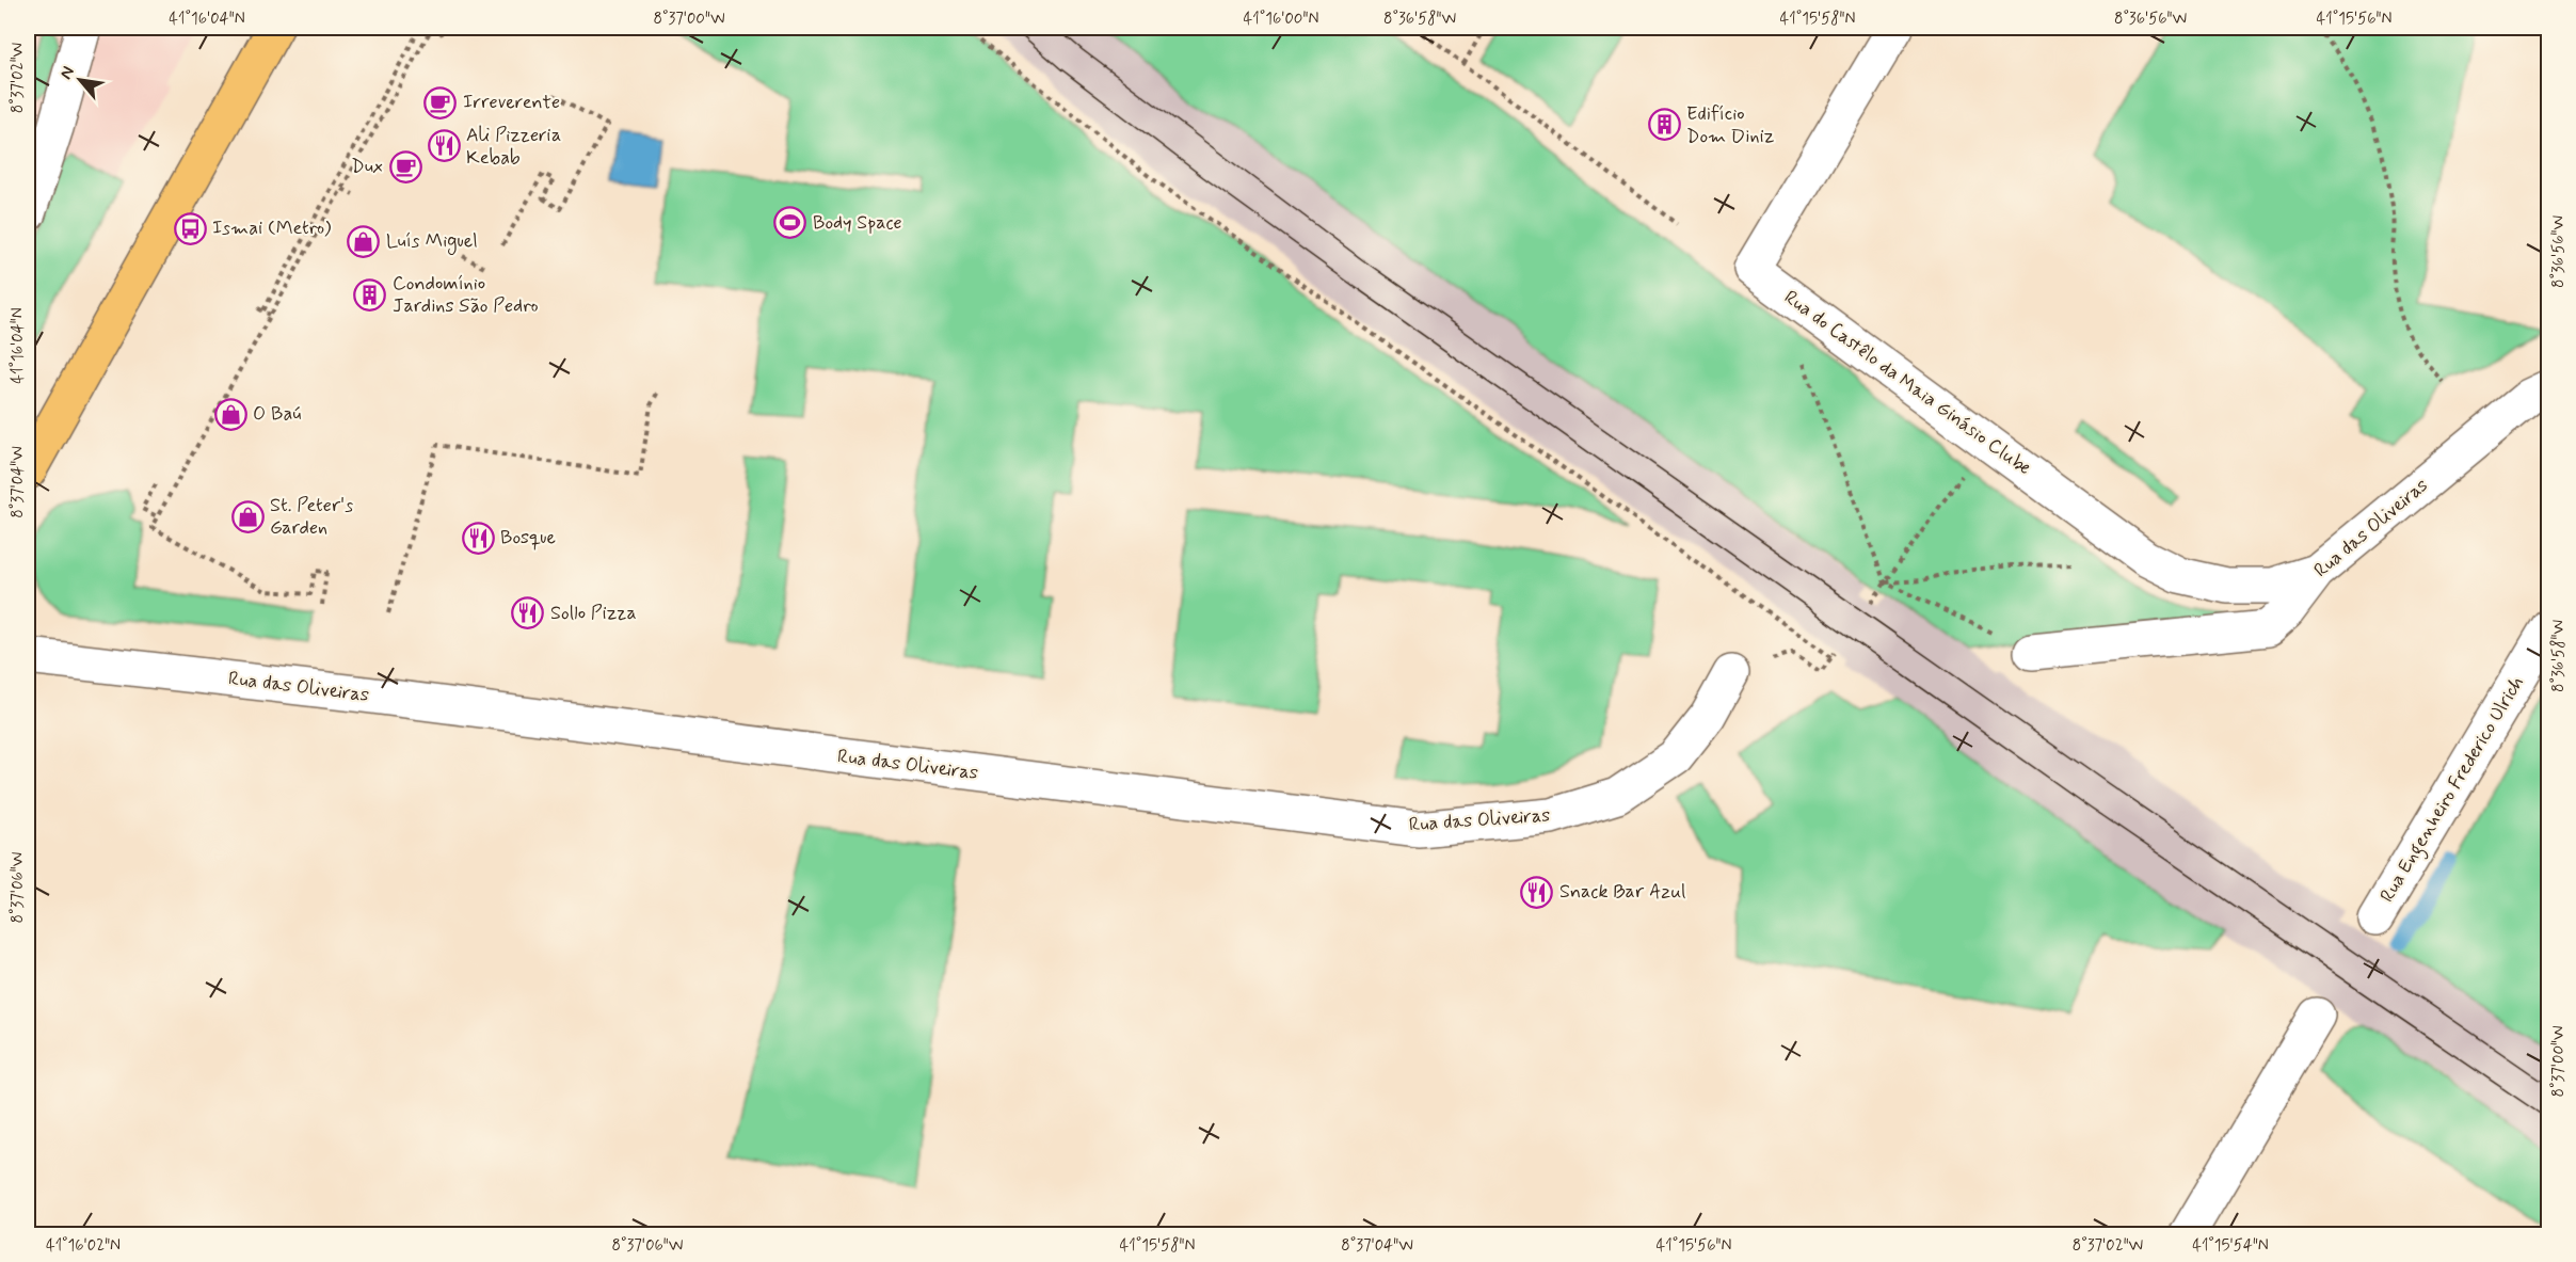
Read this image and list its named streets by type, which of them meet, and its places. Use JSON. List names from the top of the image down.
{
  "streets": {
    "street": ["Rua do Castêlo da Maia Ginásio Clube", "Rua das Oliveiras", "Rua Engenheiro Frederico Ulrich"]
  },
  "crossings": [
    ["Rua do Castêlo da Maia Ginásio Clube", "Rua das Oliveiras"]
  ],
  "places": {
    "cafe": ["Irreverente", "Dux"],
    "building": ["Edifício Dom Diniz", "Condomínio Jardins São Pedro"],
    "restaurant": [
      "Ali Pizzeria Kebab",
      "Bosque",
      "Sollo Pizza",
      "Snack Bar Azul"
    ],
    "sports": ["Body Space"],
    "bus stop": ["Ismai (Metro)"],
    "shop": ["Luís Miguel", "O Baú", "St. Peter's Garden"]
  },
  "north": "top left",
  "coordinates": [
    "41°16'04\"N",
    "8°37'00\"W",
    "41°16'00\"N",
    "8°36'58\"W",
    "41°15'58\"N",
    "8°36'56\"W",
    "41°15'56\"N",
    "8°37'02\"W",
    "8°37'04\"W",
    "8°37'06\"W",
    "41°16'02\"N",
    "41°15'54\"N"
  ]
}
